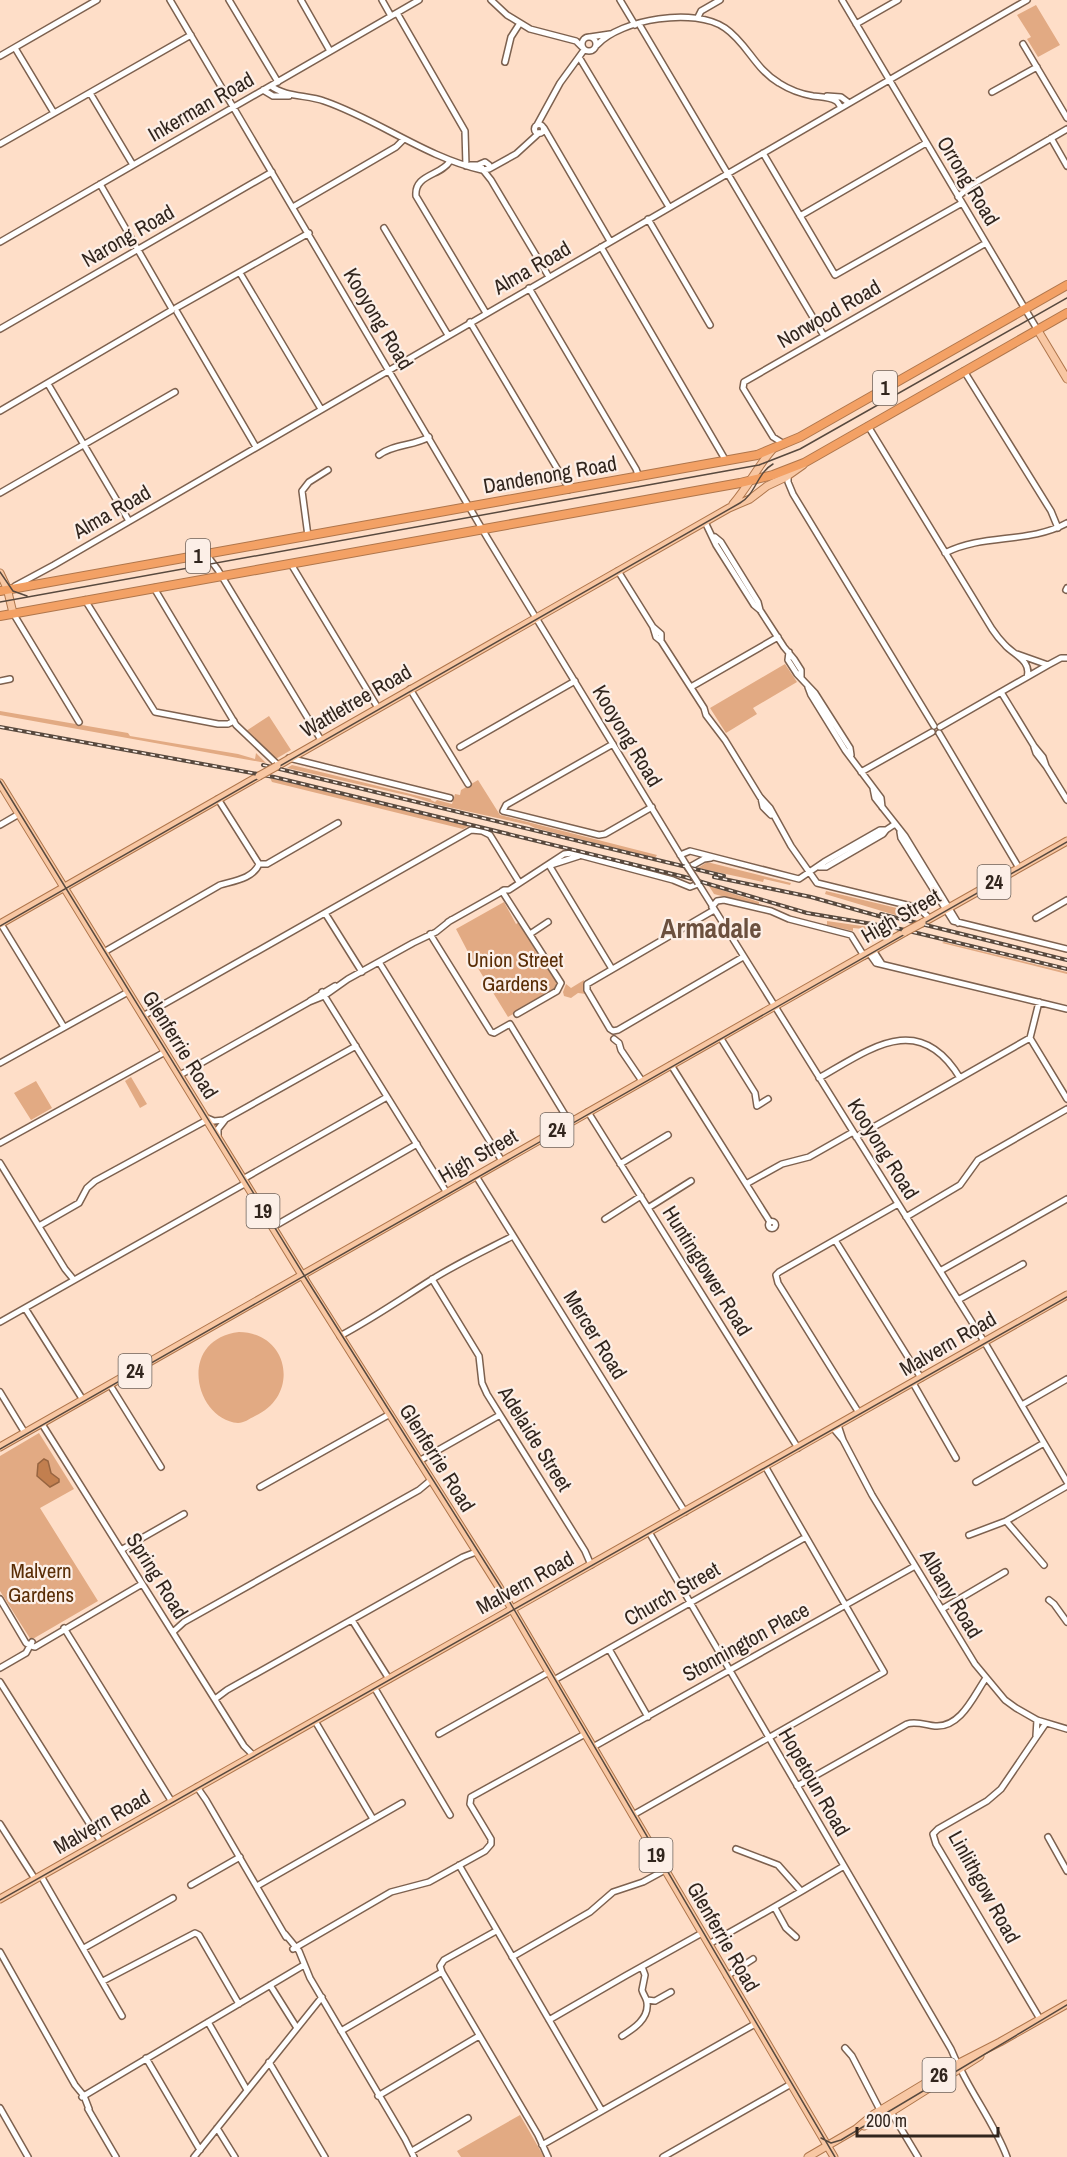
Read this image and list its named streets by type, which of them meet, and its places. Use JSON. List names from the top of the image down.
{
  "streets": {
    "highway": ["1", "Dandenong Road"],
    "main road": [
      "Orrong Road",
      "Wattletree Road",
      "24",
      "High Street",
      "Glenferrie Road",
      "19",
      "Malvern Road",
      "26"
    ],
    "street": [
      "Inkerman Road",
      "Narong Road",
      "Alma Road",
      "Norwood Road",
      "Kooyong Road",
      "Huntingtower Road",
      "Mercer Road",
      "Adelaide Street",
      "Spring Road",
      "Church Street",
      "Albany Road",
      "Stonnington Place",
      "Hopetoun Road",
      "Linlithgow Road"
    ]
  },
  "crossings": [
    ["Inkerman Road", "Kooyong Road"],
    ["Orrong Road", "Alma Road"],
    ["Orrong Road", "Norwood Road"],
    ["Orrong Road", "Dandenong Road"],
    ["Narong Road", "Kooyong Road"],
    ["Alma Road", "Kooyong Road"],
    ["Alma Road", "Dandenong Road"],
    ["Norwood Road", "Dandenong Road"],
    ["Kooyong Road", "Dandenong Road"],
    ["Kooyong Road", "Wattletree Road"],
    ["Kooyong Road", "High Street"],
    ["Kooyong Road", "Malvern Road"],
    ["Dandenong Road", "Wattletree Road"],
    ["Wattletree Road", "Glenferrie Road"],
    ["High Street", "Glenferrie Road"],
    ["High Street", "Huntingtower Road"],
    ["High Street", "Mercer Road"],
    ["High Street", "Spring Road"],
    ["Glenferrie Road", "Malvern Road"],
    ["Glenferrie Road", "Church Street"],
    ["Glenferrie Road", "Stonnington Place"],
    ["Glenferrie Road", "26"],
    ["Huntingtower Road", "Malvern Road"],
    ["Mercer Road", "Malvern Road"],
    ["Malvern Road", "Adelaide Street"],
    ["Malvern Road", "Spring Road"],
    ["Malvern Road", "Albany Road"],
    ["Malvern Road", "Hopetoun Road"],
    ["Church Street", "Hopetoun Road"],
    ["Albany Road", "Stonnington Place"],
    ["Albany Road", "Linlithgow Road"],
    ["Stonnington Place", "Hopetoun Road"],
    ["Hopetoun Road", "26"],
    ["Linlithgow Road", "26"]
  ],
  "districts": ["Armadale"],
  "parks": ["Union Street Gardens", "Malvern Gardens"],
  "scale_bar": "200 m"
}
